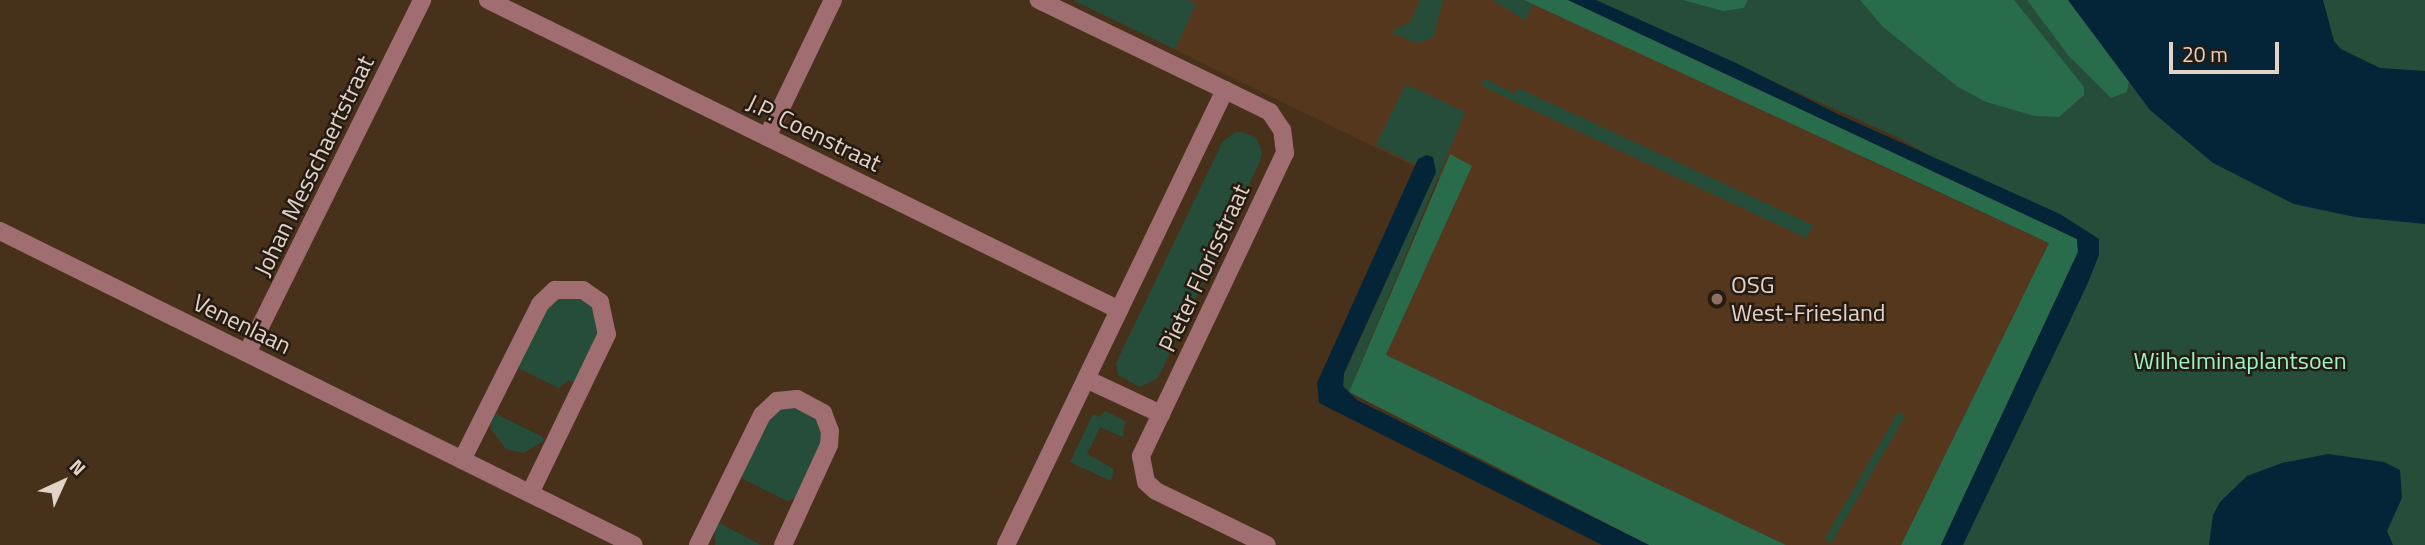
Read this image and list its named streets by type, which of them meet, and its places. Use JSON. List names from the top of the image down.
{
  "streets": {
    "street": [
      "J.P. Coenstraat",
      "Johan Messchaertstraat",
      "Pieter Florisstraat",
      "Venenlaan"
    ]
  },
  "crossings": [
    ["Johan Messchaertstraat", "Venenlaan"]
  ],
  "parks": ["Wilhelminaplantsoen"],
  "places": ["OSG West-Friesland"],
  "scale_bar": "20 m",
  "north": "top right"
}
